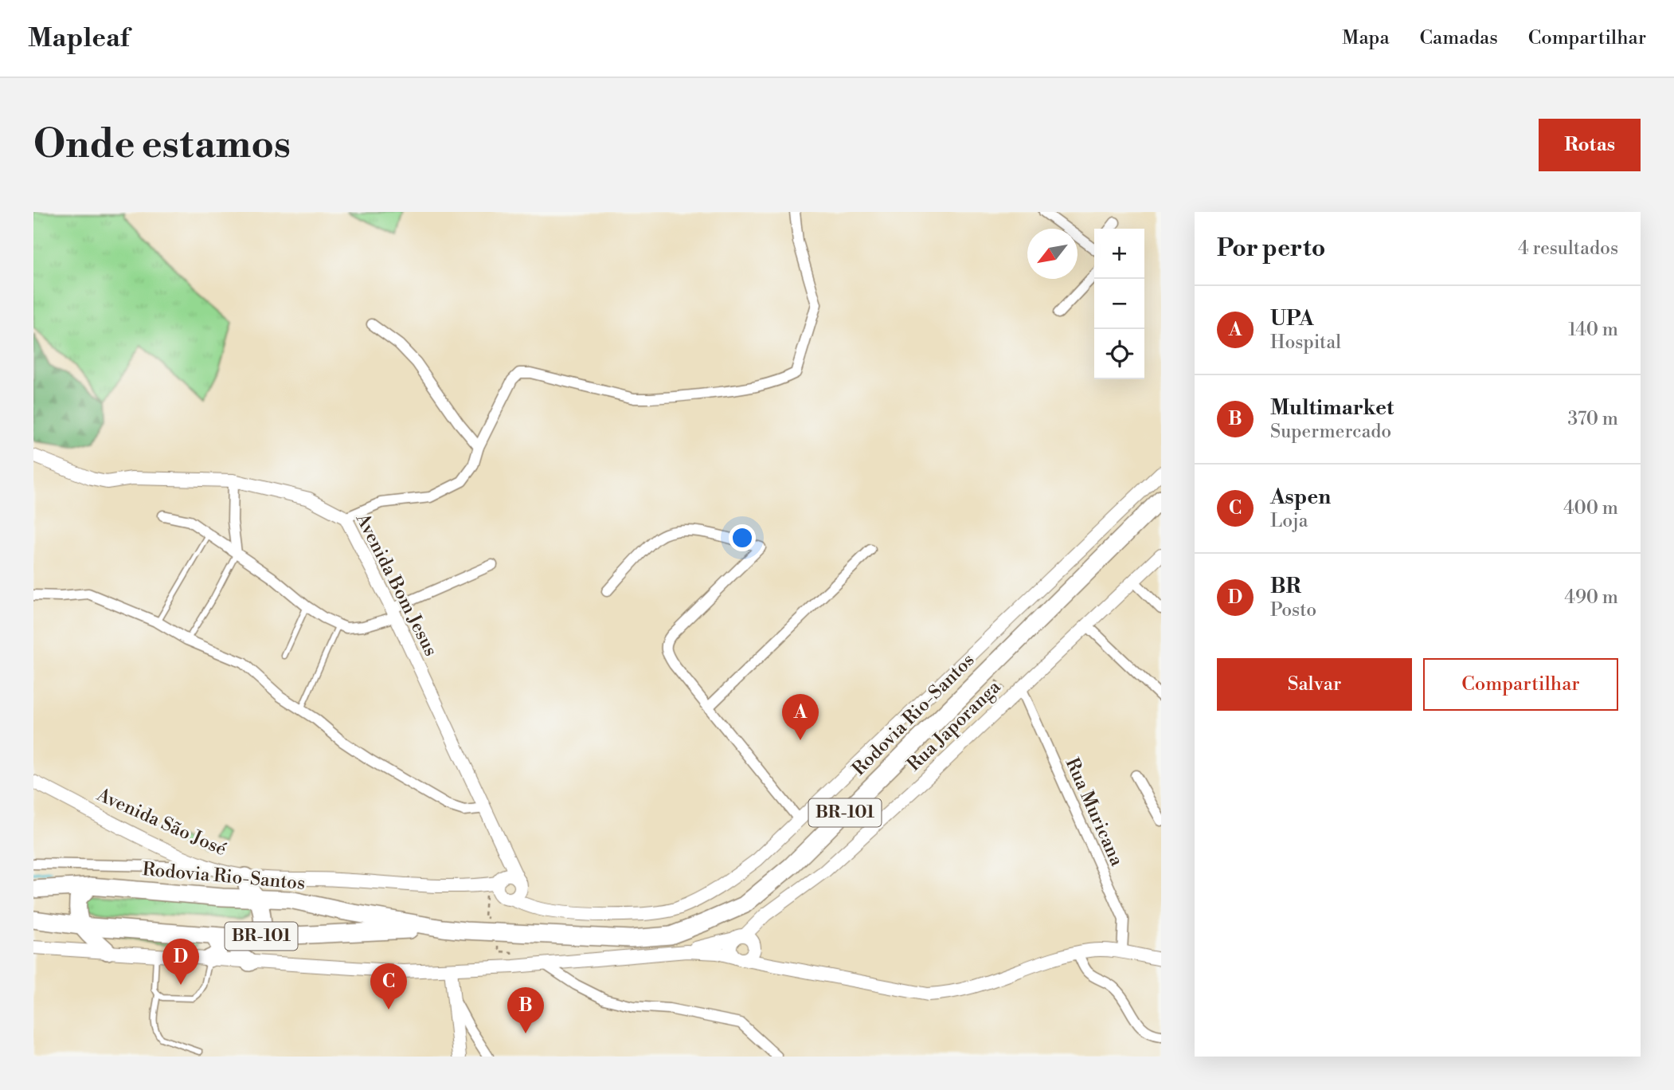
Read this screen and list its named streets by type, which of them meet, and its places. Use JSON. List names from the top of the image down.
{
  "streets": {
    "highway": ["Rodovia Rio-Santos", "BR-101"],
    "main road": ["Avenida Bom Jesus", "Rua Japoranga", "Avenida São José"],
    "street": ["Rua Muricana"]
  },
  "crossings": [
    ["Avenida Bom Jesus", "Avenida São José"],
    ["Rua Japoranga", "Rua Muricana"]
  ],
  "north": "bottom left",
  "page": {
    "header": "Mapleaf",
    "nav": ["Mapa", "Camadas", "Compartilhar"],
    "buttons": [
      "Rotas",
      ["Salvar", "Compartilhar"]
    ],
    "title": "Onde estamos",
    "heading": ["Por perto", "4 resultados"],
    "map_buttons": ["+", "−"],
    "list": [
      {
        "mark": "A",
        "name": "UPA",
        "note": "Hospital",
        "value": "140 m"
      },
      {
        "mark": "B",
        "name": "Multimarket",
        "note": "Supermercado",
        "value": "370 m"
      },
      {
        "mark": "C",
        "name": "Aspen",
        "note": "Loja",
        "value": "400 m"
      },
      {
        "mark": "D",
        "name": "BR",
        "note": "Posto",
        "value": "490 m"
      }
    ],
    "pins": [
      "A",
      "D",
      "C",
      "B"
    ]
  }
}
